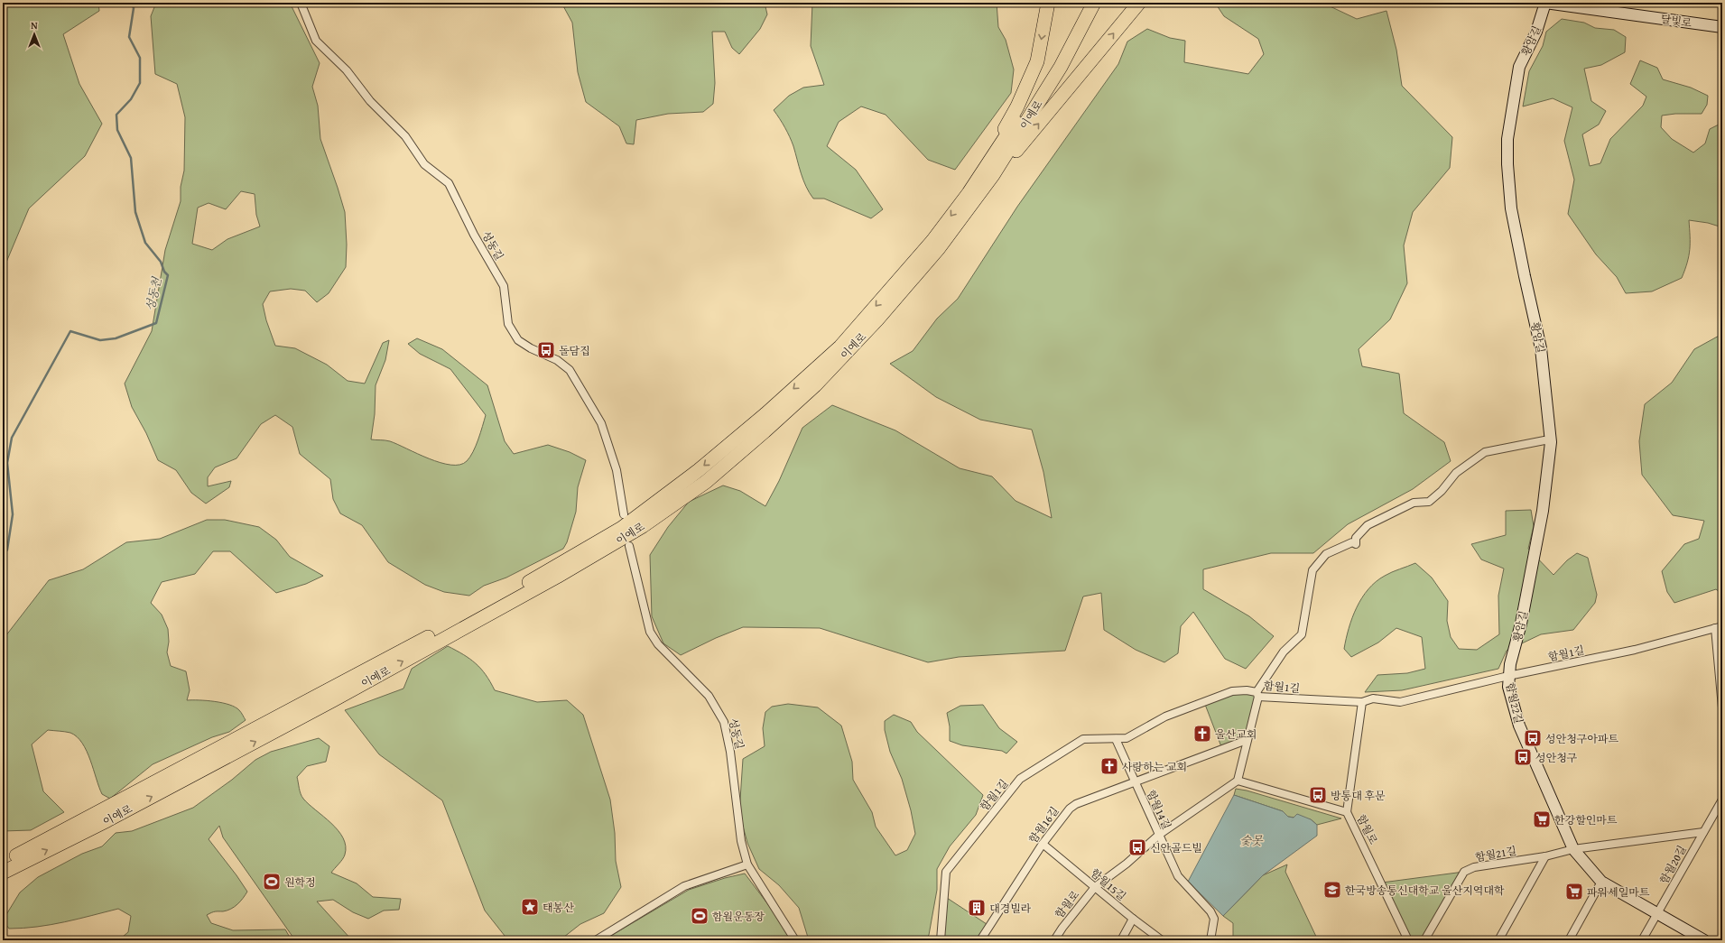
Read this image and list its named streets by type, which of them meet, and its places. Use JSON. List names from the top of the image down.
{
  "streets": {
    "highway": ["이예로"],
    "street": [
      "달빛로",
      "황암길",
      "성동길",
      "함월1길",
      "함월22길",
      "함월14길",
      "함월16길",
      "함월로",
      "함월21길",
      "함월20길",
      "함월15길"
    ]
  },
  "crossings": [
    ["달빛로", "황암길"],
    ["황암길", "함월1길"],
    ["황암길", "함월22길"],
    ["함월1길", "함월22길"],
    ["함월1길", "함월14길"],
    ["함월22길", "함월21길"],
    ["함월22길", "함월20길"],
    ["함월14길", "함월16길"],
    ["함월14길", "함월로"],
    ["함월16길", "함월15길"],
    ["함월로", "함월15길"],
    ["함월21길", "함월20길"]
  ],
  "water": ["성동천", "숯못"],
  "places": {
    "bus stop": [
      "돌담집",
      "성안청구아파트",
      "성안청구",
      "방통대 후문",
      "신안골드빌"
    ],
    "church": ["울산교회", "사랑하는 교회"],
    "supermarket": ["한강할인마트", "파워세일마트"],
    "sports": ["원학정", "함월운동장"],
    "school or university": ["한국방송통신대학교 울산지역대학"],
    "place": ["태봉산"],
    "building": ["대경빌라"]
  },
  "north": "top"
}
